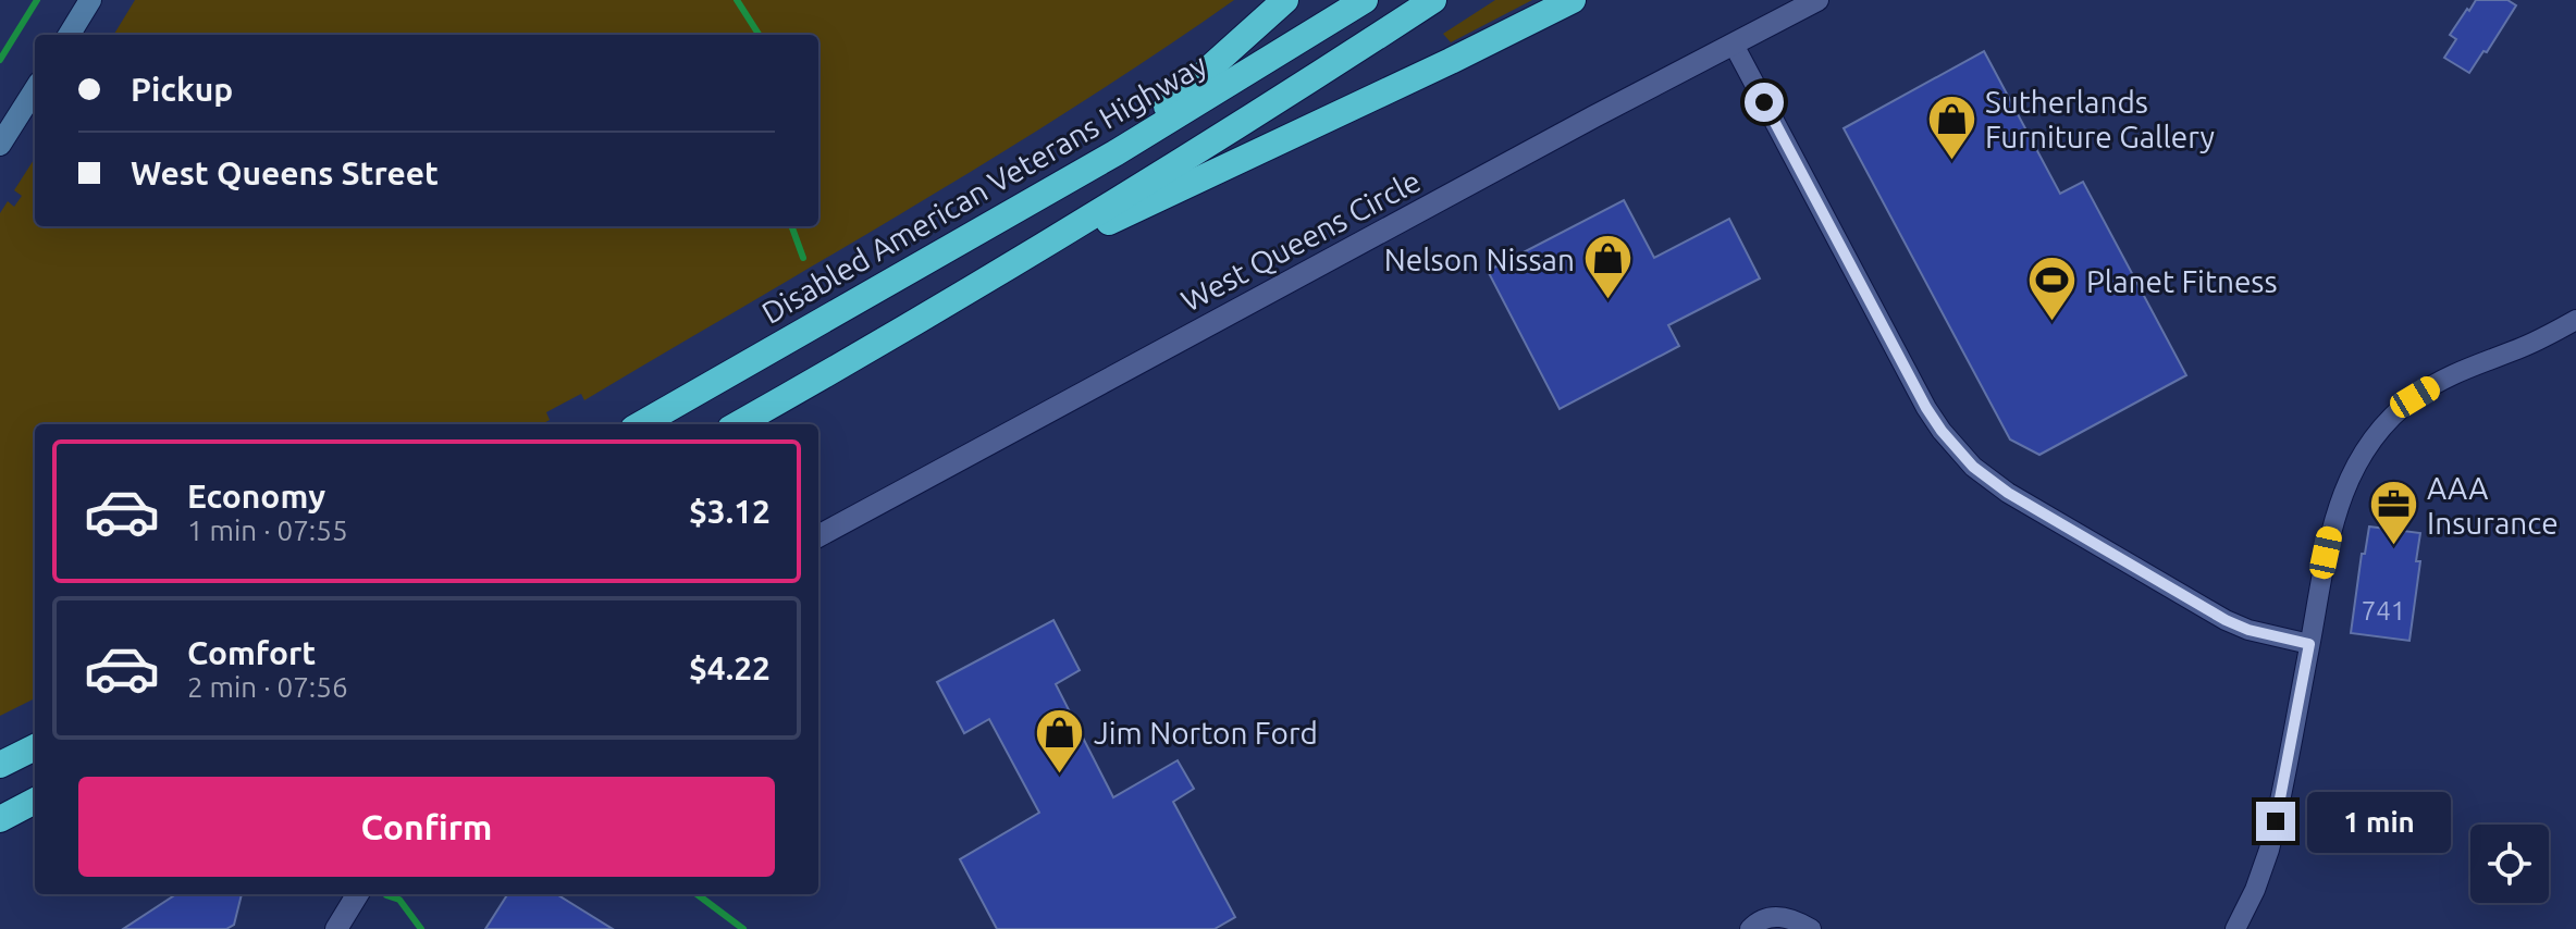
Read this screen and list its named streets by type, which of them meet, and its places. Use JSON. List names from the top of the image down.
{
  "streets": {
    "highway": ["Disabled American Veterans Highway"],
    "street": ["West Queens Circle"]
  },
  "places": {
    "shop": ["Sutherlands Furniture Gallery", "Nelson Nissan", "Jim Norton Ford"],
    "sports": ["Planet Fitness"],
    "office": ["AAA Insurance"]
  },
  "house_numbers": ["741"],
  "page": {
    "banner": ["Pickup", "West Queens Street"],
    "list": [
      {
        "name": "Economy",
        "note": "1 min · 07:55",
        "value": "$3.12"
      },
      {
        "name": "Comfort",
        "note": "2 min · 07:56",
        "value": "$4.22"
      }
    ],
    "buttons": "Confirm",
    "bubble": "1 min"
  }
}
